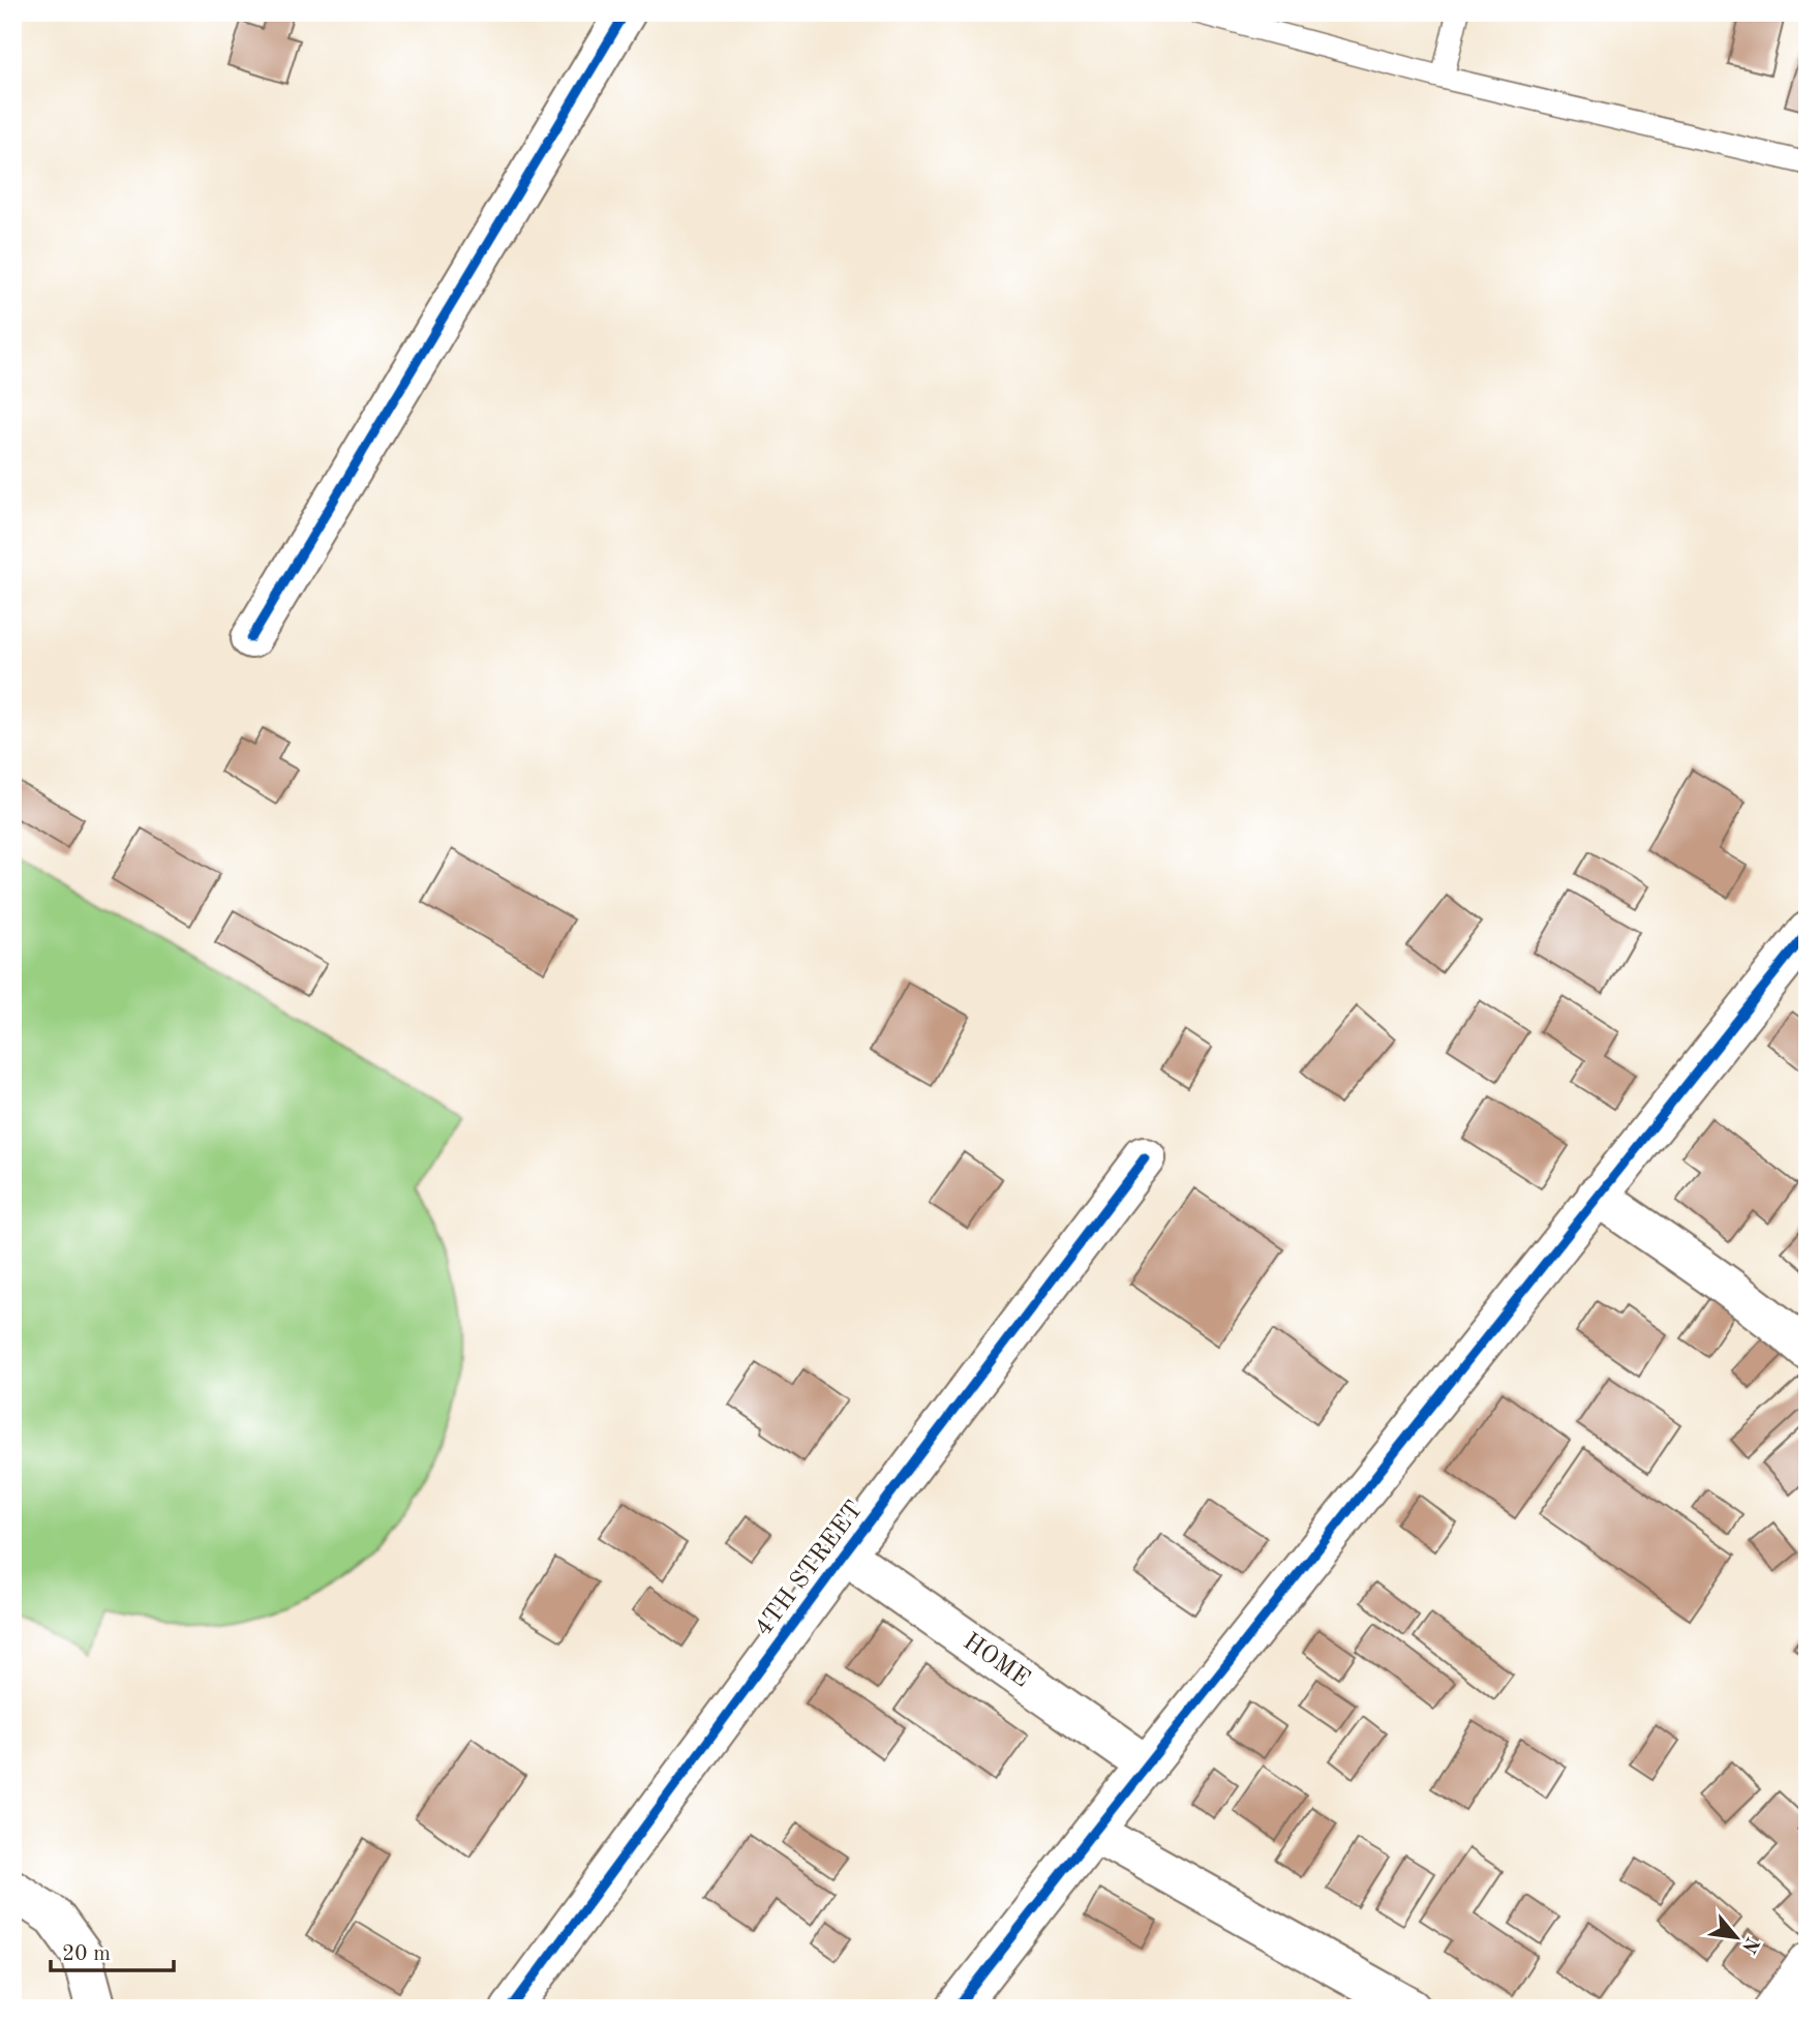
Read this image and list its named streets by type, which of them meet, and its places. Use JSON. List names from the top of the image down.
{
  "streets": {
    "street": ["4TH STREET", "HOME"]
  },
  "crossings": [
    ["4TH STREET", "HOME"]
  ],
  "scale_bar": "20 m",
  "north": "bottom right"
}
